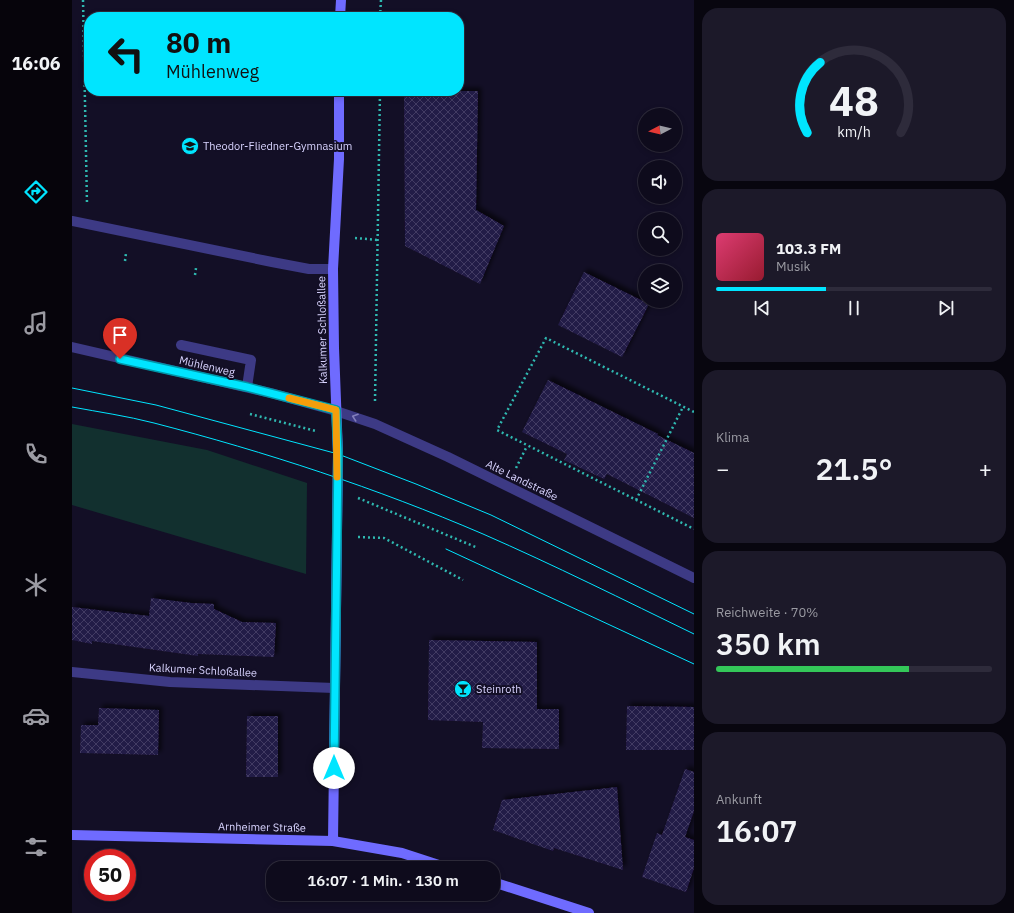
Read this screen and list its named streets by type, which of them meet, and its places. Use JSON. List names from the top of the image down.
{
  "streets": {
    "main road": ["Kalkumer Schloßallee", "Arnheimer Straße"],
    "street": ["Mühlenweg", "Alte Landstraße"]
  },
  "crossings": [
    ["Kalkumer Schloßallee", "Mühlenweg"],
    ["Kalkumer Schloßallee", "Alte Landstraße"],
    ["Kalkumer Schloßallee", "Arnheimer Straße"],
    ["Mühlenweg", "Alte Landstraße"]
  ],
  "places": {
    "school or university": ["Theodor-Fliedner-Gymnasium"],
    "bar": ["Steinroth"]
  },
  "north": "left",
  "page": {
    "tabs": "16:06",
    "turn": ["80 m", "Mühlenweg"],
    "song": ["103.3 FM", "Musik"],
    "tile": [
      "Klima",
      ["Reichweite · 70%", "350 km"],
      ["Ankunft", "16:07"]
    ],
    "heat": ["−", "21.5°", "+"],
    "limit": "50",
    "trip": "16:07 · 1 Min. · 130 m",
    "gauge": ["48", "km/h"]
  }
}
